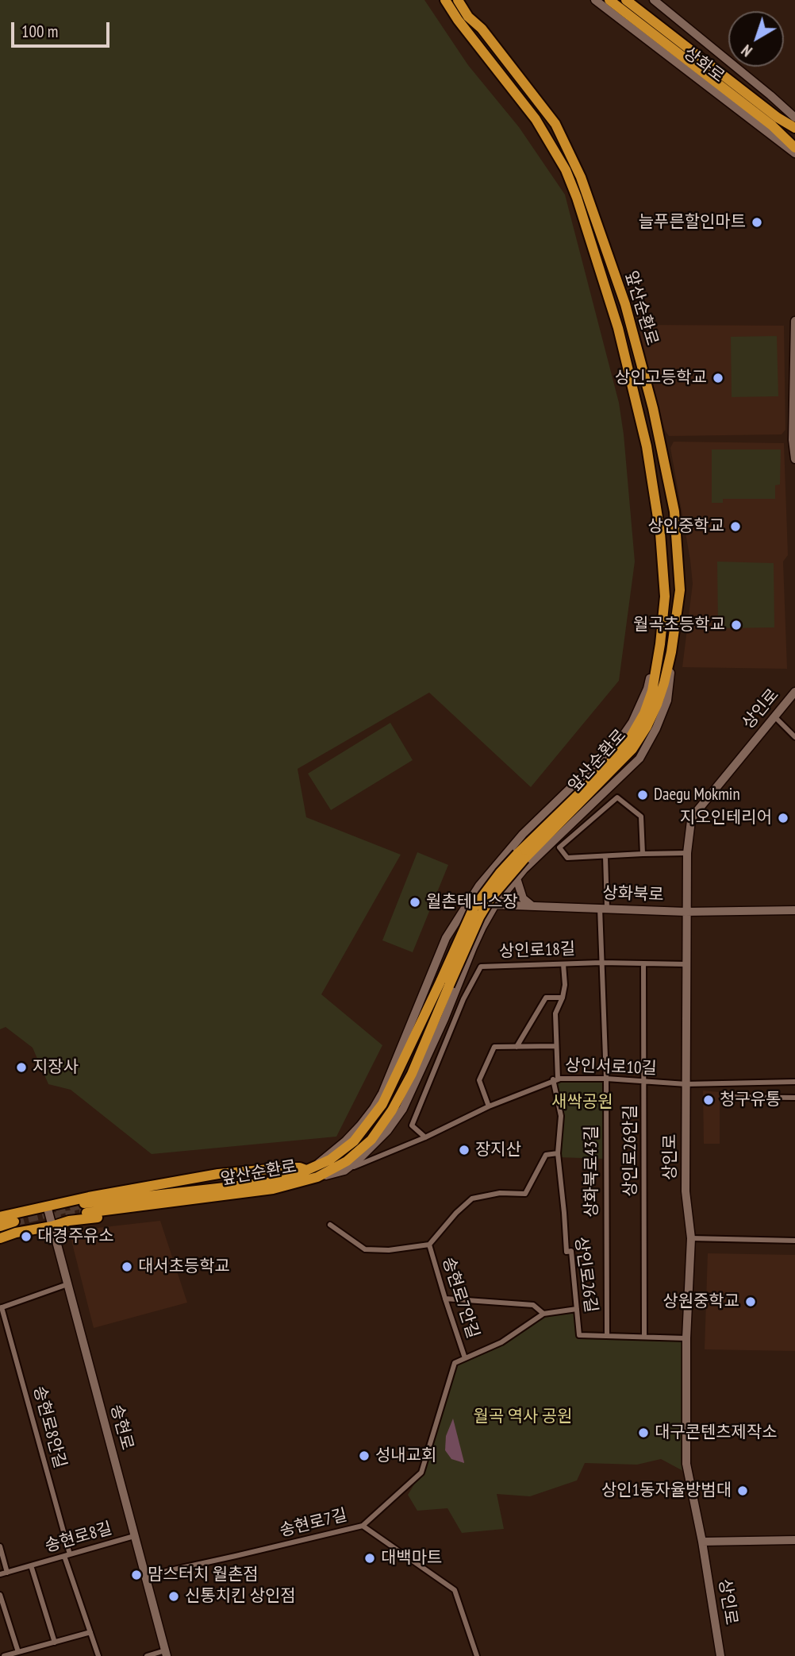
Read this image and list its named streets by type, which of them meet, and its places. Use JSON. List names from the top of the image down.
{
  "streets": {
    "highway": ["앞산순환로"],
    "main road": [
      "상화로",
      "상인로",
      "상화북로",
      "송현로"
    ],
    "street": [
      "상인로18길",
      "상인서로10길",
      "상인로26안길",
      "상화북로43길",
      "상인로26길",
      "송현로7안길",
      "송현로8안길",
      "송현로7길",
      "송현로8길"
    ]
  },
  "crossings": [
    ["상인로", "상화북로"],
    ["상인로", "상인로18길"],
    ["상인로", "상인서로10길"],
    ["상인로", "상인로26길"],
    ["상화북로", "상화북로43길"],
    ["상인로18길", "상인서로10길"],
    ["상인로18길", "상인로26안길"],
    ["상인로18길", "상화북로43길"],
    ["상인로18길", "상인로26길"],
    ["상인서로10길", "상인로26안길"],
    ["상인서로10길", "상화북로43길"],
    ["상인서로10길", "상인로26길"],
    ["상인로26안길", "상인로26길"],
    ["상화북로43길", "상인로26길"],
    ["상인로26길", "송현로7안길"],
    ["상인로26길", "송현로7길"],
    ["송현로7안길", "송현로7길"],
    ["송현로8안길", "송현로8길"],
    ["송현로", "송현로7길"],
    ["송현로", "송현로8길"]
  ],
  "parks": ["새싹공원", "월곡 역사 공원"],
  "places": [
    "늘푸른할인마트",
    "상인고등학교",
    "상인중학교",
    "월곡초등학교",
    "Daegu Mokmin",
    "지오인테리어",
    "월촌테니스장",
    "지장사",
    "청구유통",
    "장지산",
    "대경주유소",
    "대서초등학교",
    "상원중학교",
    "대구콘텐츠제작소",
    "성내교회",
    "상인1동자율방범대",
    "대백마트",
    "맘스터치 월촌점",
    "신통치킨 상인점"
  ],
  "scale_bar": "100 m",
  "north": "bottom left"
}
